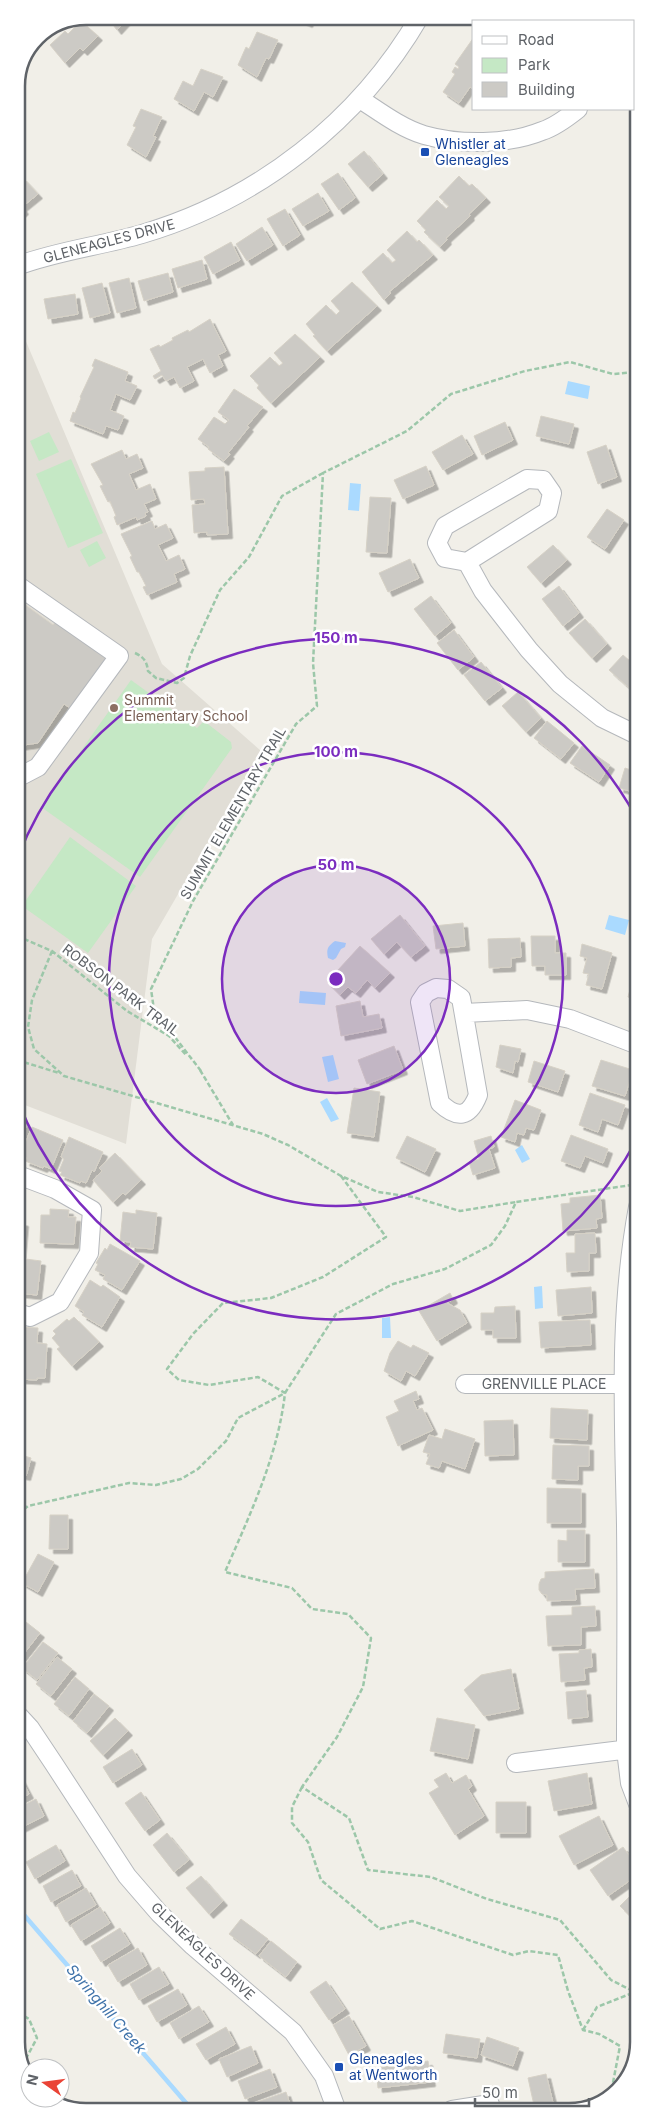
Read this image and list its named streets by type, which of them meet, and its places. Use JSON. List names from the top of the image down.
{
  "streets": {
    "street": ["GLENEAGLES DRIVE", "GRENVILLE PLACE"],
    "path": ["SUMMIT ELEMENTARY TRAIL", "ROBSON PARK TRAIL"]
  },
  "crossings": [
    ["SUMMIT ELEMENTARY TRAIL", "ROBSON PARK TRAIL"]
  ],
  "water": ["Springhill Creek"],
  "places": {
    "transit": ["Whistler at Gleneagles", "Gleneagles at Wentworth"],
    "other": ["Summit Elementary School"]
  },
  "legend": ["Road", "Park", "Building"],
  "scale_bar": "50 m",
  "north": "left",
  "rings": ["150 m", "100 m", "50 m"]
}
